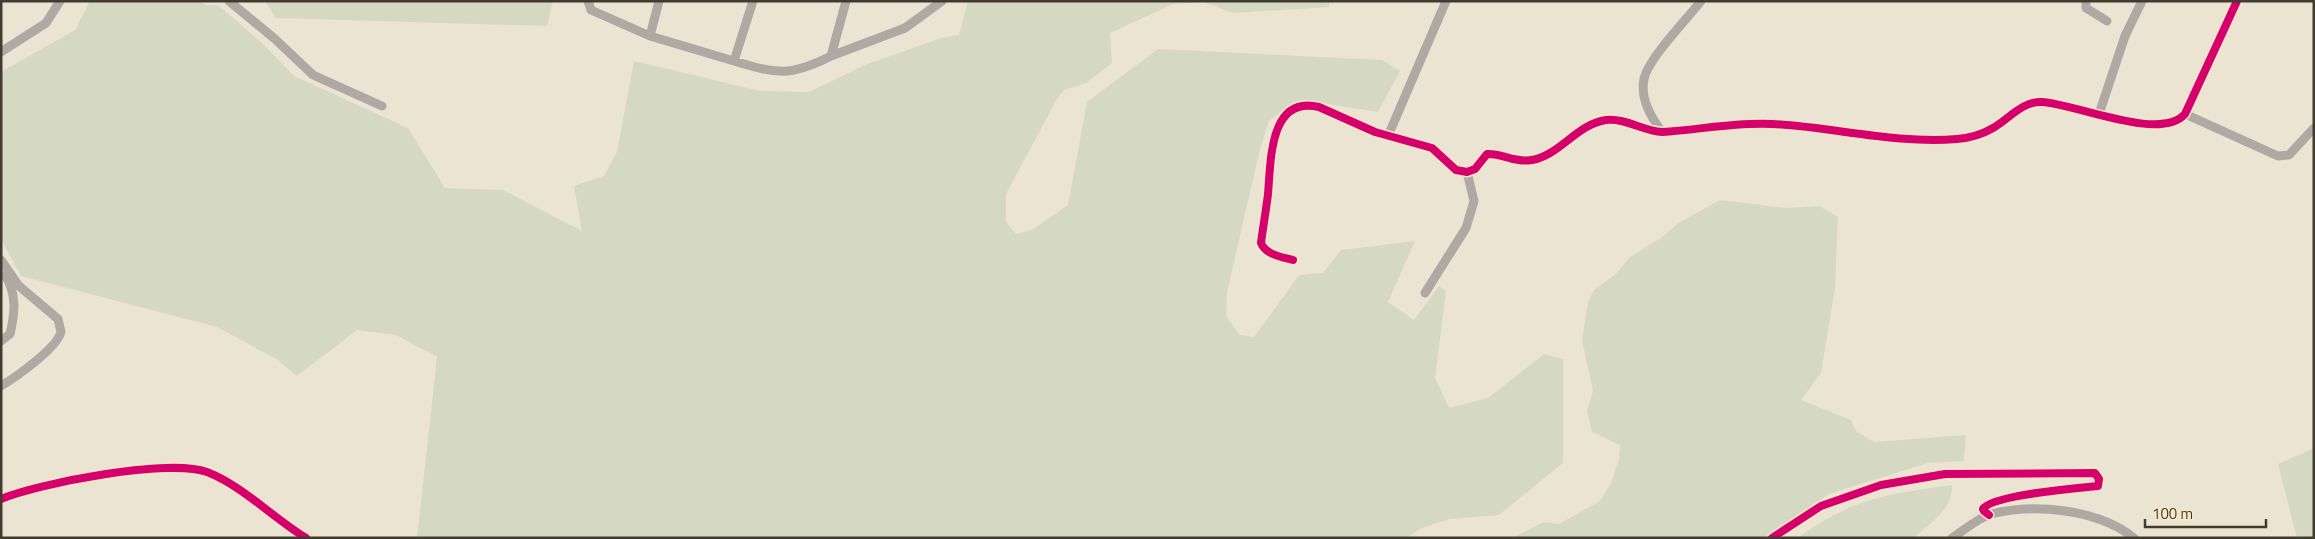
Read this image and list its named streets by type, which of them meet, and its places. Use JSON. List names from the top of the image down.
{
  "scale_bar": "100 m"
}
